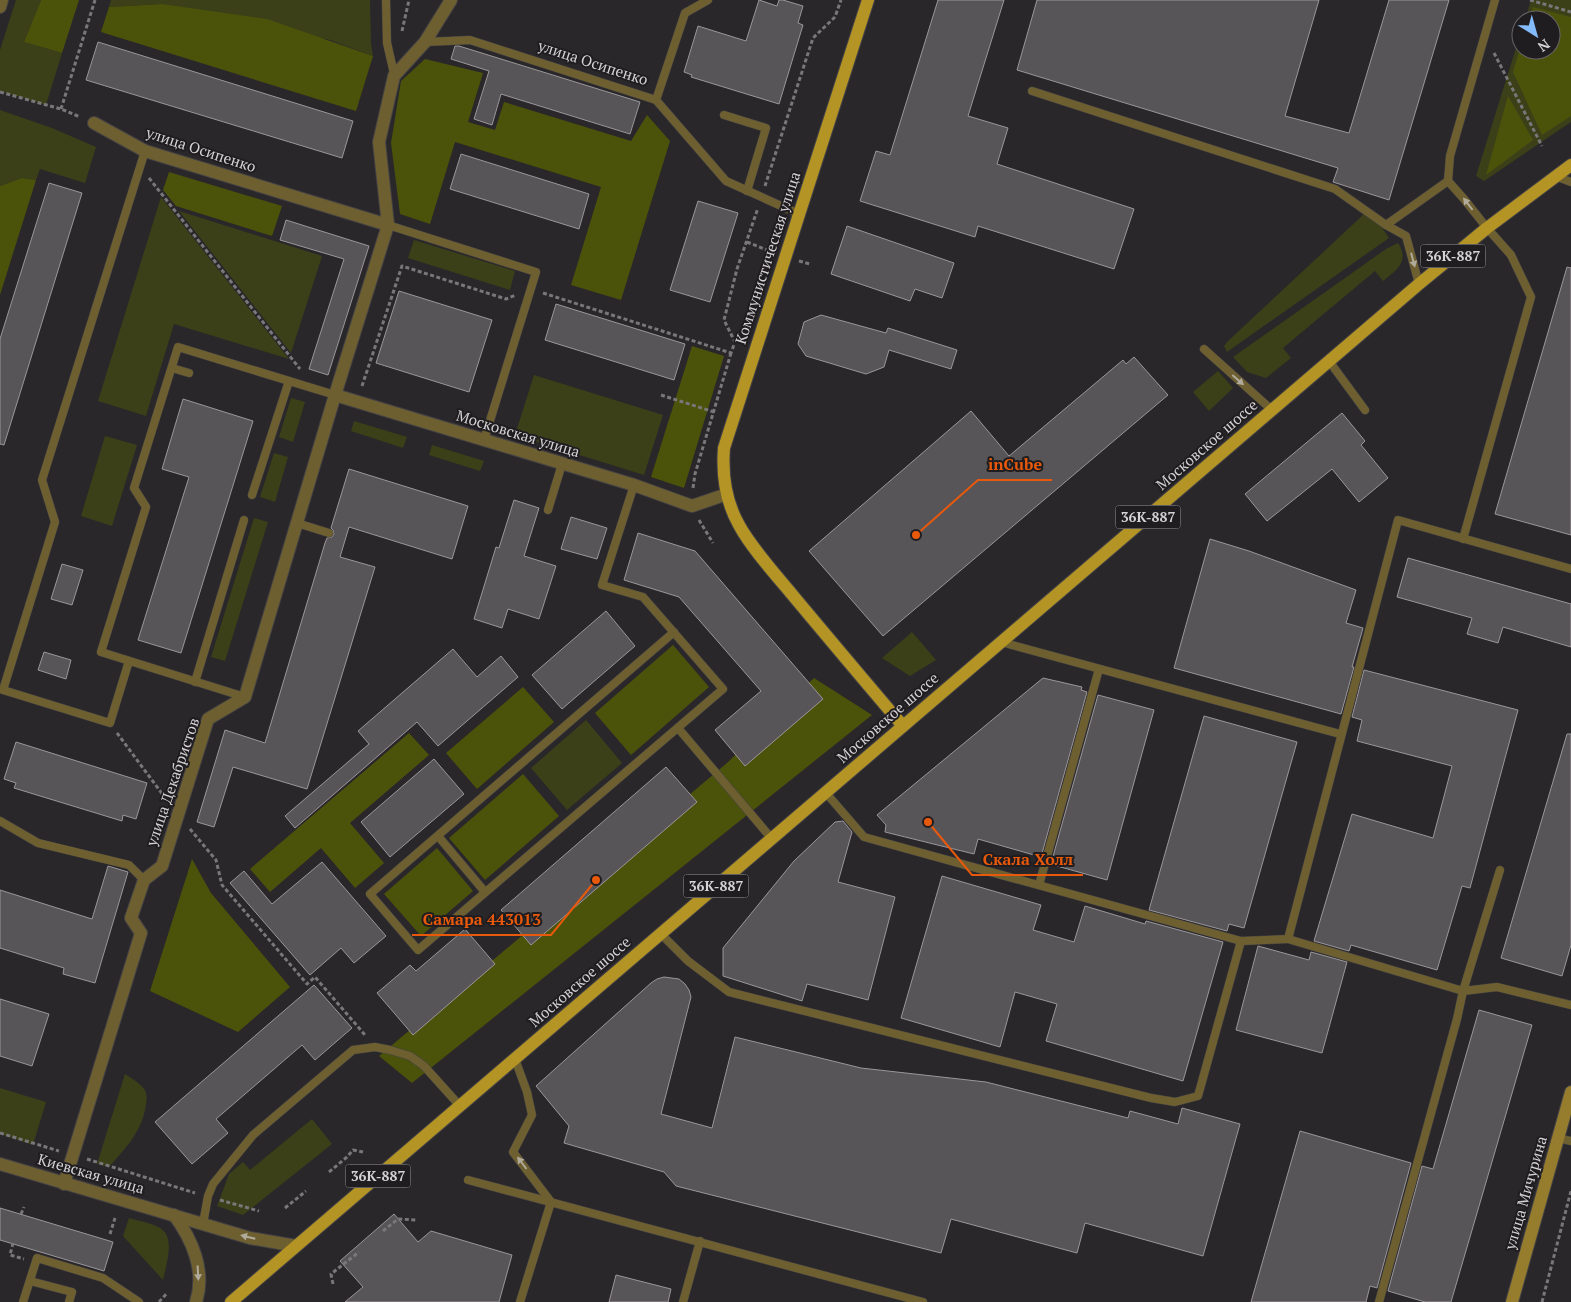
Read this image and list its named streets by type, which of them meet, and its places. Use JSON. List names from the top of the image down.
{
  "streets": {
    "main road": [
      "36К-887",
      "Коммунистическая улица",
      "Московское шоссе",
      "улица Мичурина"
    ],
    "street": [
      "улица Осипенко",
      "Московская улица",
      "улица Декабристов",
      "Киевская улица"
    ]
  },
  "crossings": [
    ["улица Осипенко", "Коммунистическая улица"],
    ["Коммунистическая улица", "Московская улица"],
    ["Коммунистическая улица", "Московское шоссе"],
    ["Московское шоссе", "Киевская улица"]
  ],
  "places": ["inCube", "Скала Холл", "Самара 443013"],
  "north": "bottom right"
}
